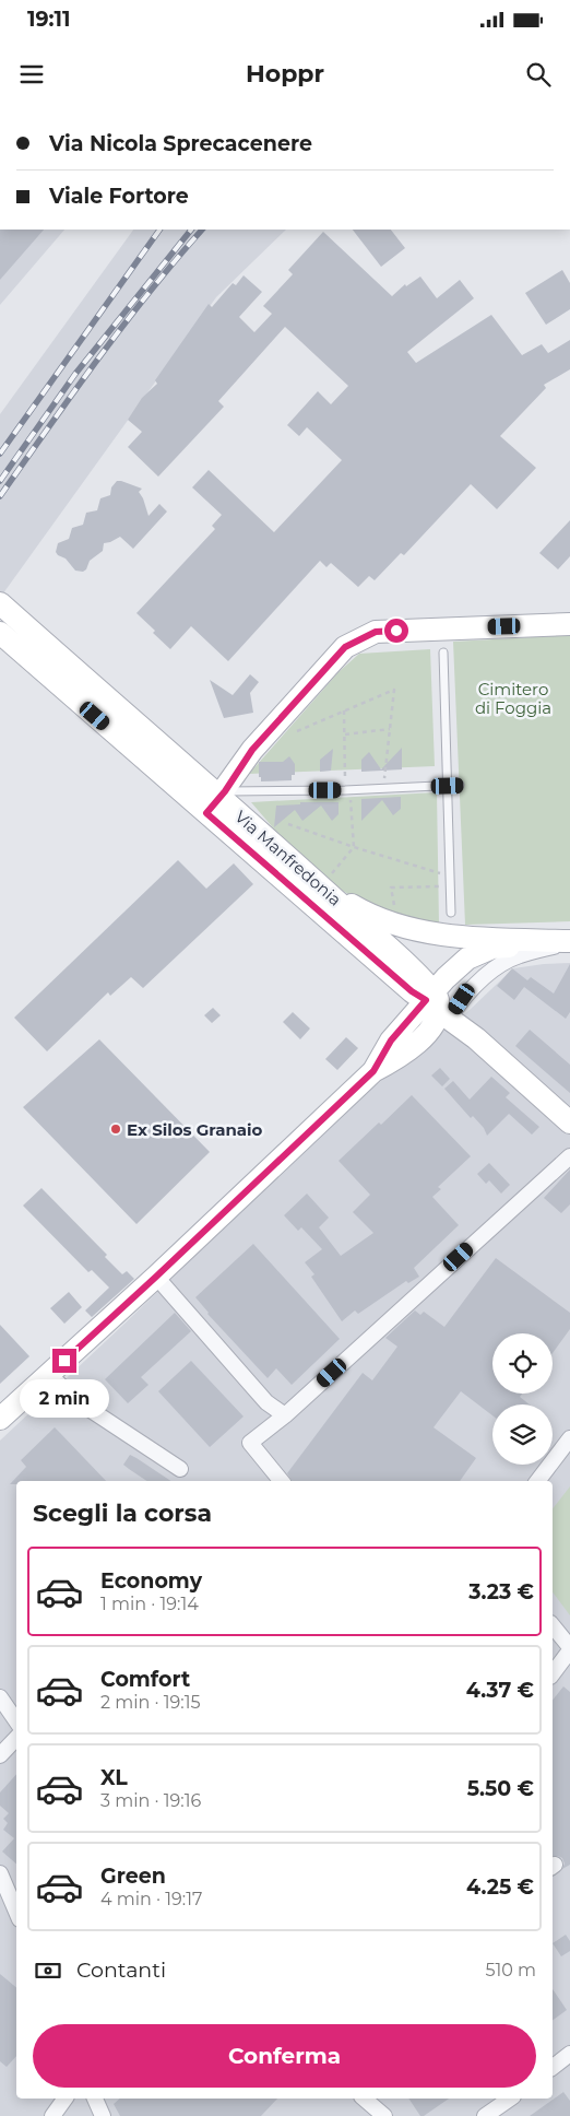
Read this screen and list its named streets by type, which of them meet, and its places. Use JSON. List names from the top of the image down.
{
  "streets": {
    "main road": ["Via Manfredonia"]
  },
  "parks": ["Cimitero di Foggia"],
  "places": ["Ex Silos Granaio"],
  "page": {
    "status": "19:11",
    "header": "Hoppr",
    "banner": ["Via Nicola Sprecacenere", "Viale Fortore"],
    "bubble": "2 min",
    "heading": "Scegli la corsa",
    "list": [
      {
        "name": "Economy",
        "note": "1 min · 19:14",
        "value": "3.23 €"
      },
      {
        "name": "Comfort",
        "note": "2 min · 19:15",
        "value": "4.37 €"
      },
      {
        "name": "XL",
        "note": "3 min · 19:16",
        "value": "5.50 €"
      },
      {
        "name": "Green",
        "note": "4 min · 19:17",
        "value": "4.25 €"
      }
    ],
    "pay": ["Contanti", "510 m"],
    "buttons": "Conferma"
  }
}
